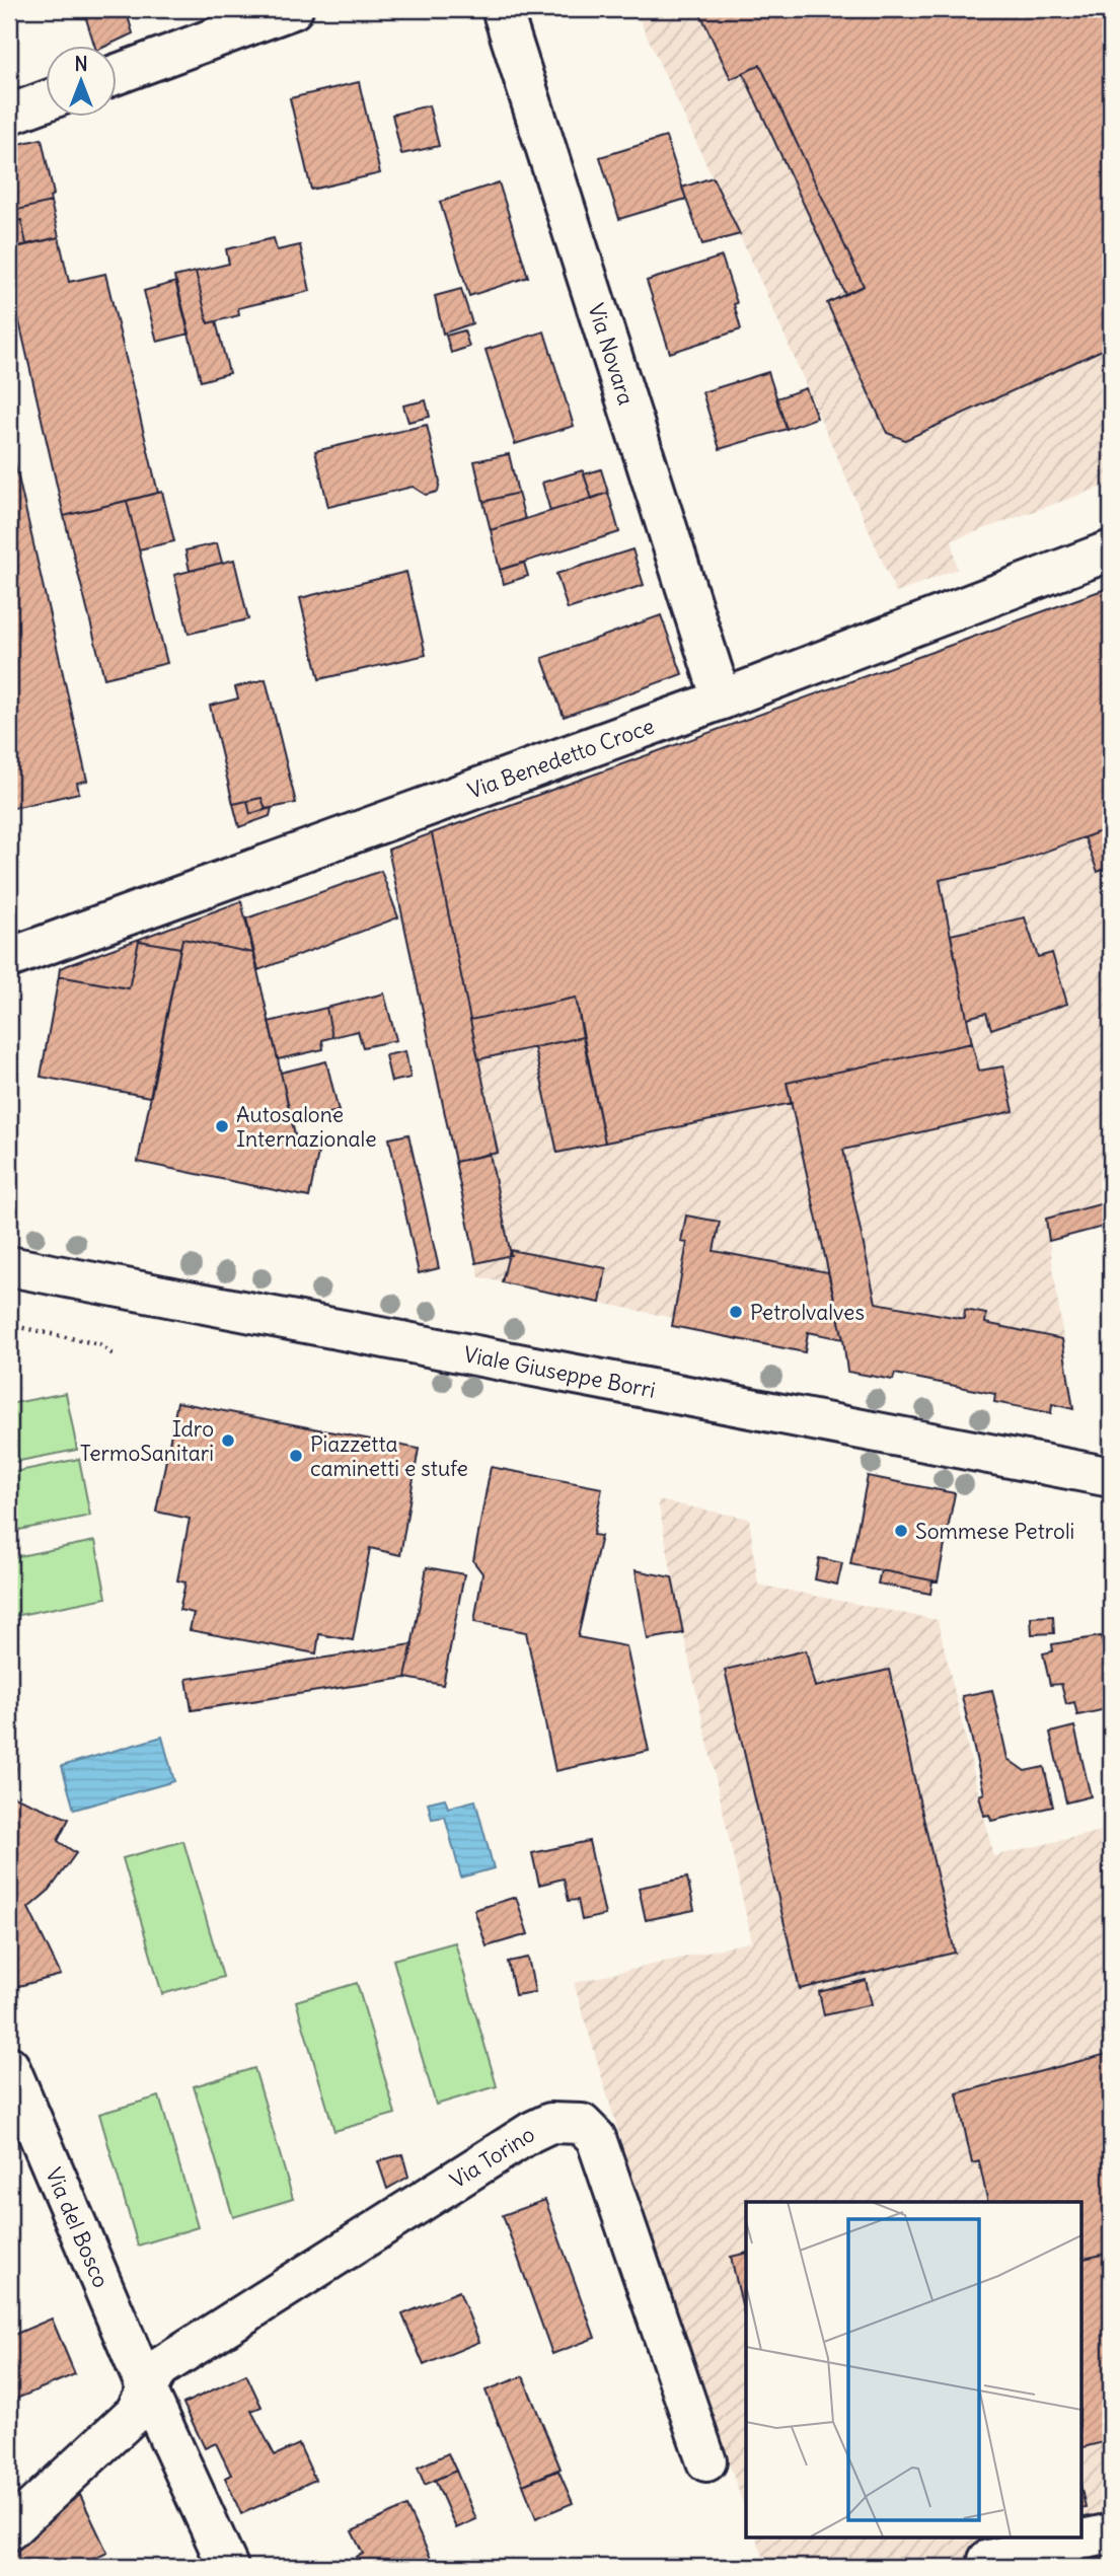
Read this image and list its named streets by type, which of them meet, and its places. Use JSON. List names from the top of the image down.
{
  "streets": {
    "street": [
      "Via Novara",
      "Via Benedetto Croce",
      "Viale Giuseppe Borri",
      "Via Torino",
      "Via del Bosco"
    ]
  },
  "crossings": [
    ["Via Novara", "Via Benedetto Croce"],
    ["Via Torino", "Via del Bosco"]
  ],
  "places": [
    "Autosalone Internazionale",
    "Petrolvalves",
    "Idro TermoSanitari",
    "Piazzetta caminetti e stufe",
    "Sommese Petroli"
  ],
  "north": "top"
}
